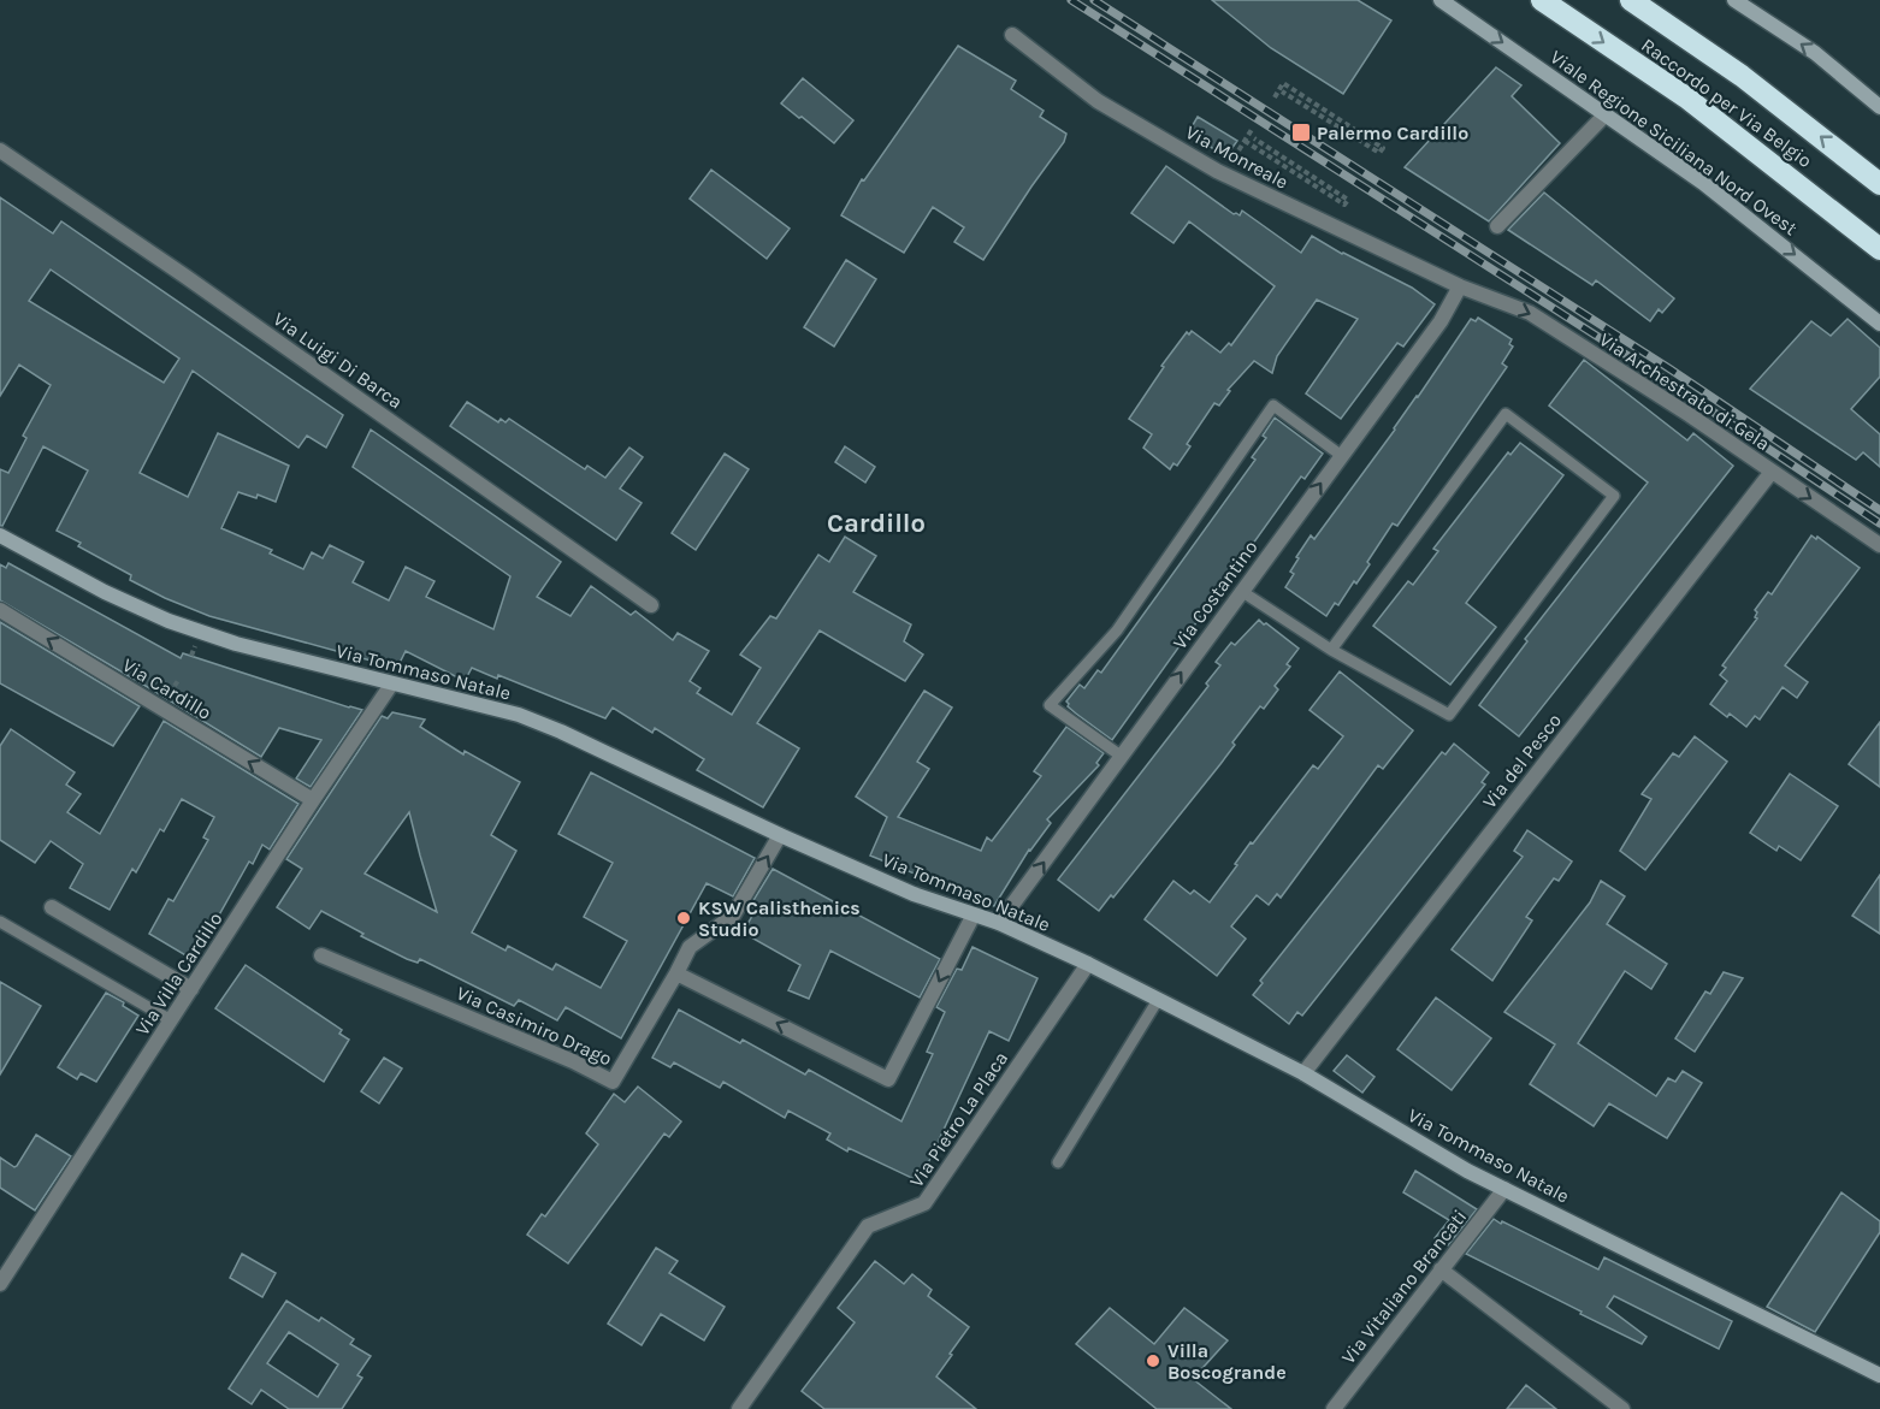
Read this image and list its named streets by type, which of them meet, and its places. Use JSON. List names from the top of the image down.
{
  "streets": {
    "highway": ["Raccordo per Via Belgio"],
    "street": [
      "Viale Regione Siciliana Nord Ovest",
      "Via Monreale",
      "Via Luigi Di Barca",
      "Via Archestrato di Gela",
      "Via Costantino",
      "Via Tommaso Natale",
      "Via Cardillo",
      "Via del Pesco",
      "Via Villa Cardillo",
      "Via Casimiro Drago",
      "Via Pietro La Placa",
      "Via Vitaliano Brancati"
    ]
  },
  "crossings": [
    ["Via Monreale", "Via Archestrato di Gela"],
    ["Via Monreale", "Via Costantino"],
    ["Via Archestrato di Gela", "Via Costantino"],
    ["Via Archestrato di Gela", "Via del Pesco"],
    ["Via Costantino", "Via Tommaso Natale"],
    ["Via Tommaso Natale", "Via del Pesco"],
    ["Via Tommaso Natale", "Via Villa Cardillo"],
    ["Via Tommaso Natale", "Via Casimiro Drago"],
    ["Via Tommaso Natale", "Via Pietro La Placa"],
    ["Via Tommaso Natale", "Via Vitaliano Brancati"],
    ["Via Cardillo", "Via Villa Cardillo"]
  ],
  "one_way": [
    "Viale Regione Siciliana Nord Ovest",
    "Via Archestrato di Gela",
    "Via Costantino",
    "Via Cardillo"
  ],
  "districts": ["Cardillo"],
  "places": {
    "transit": ["Palermo Cardillo"],
    "other": ["KSW Calisthenics Studio", "Villa Boscogrande"]
  }
}
